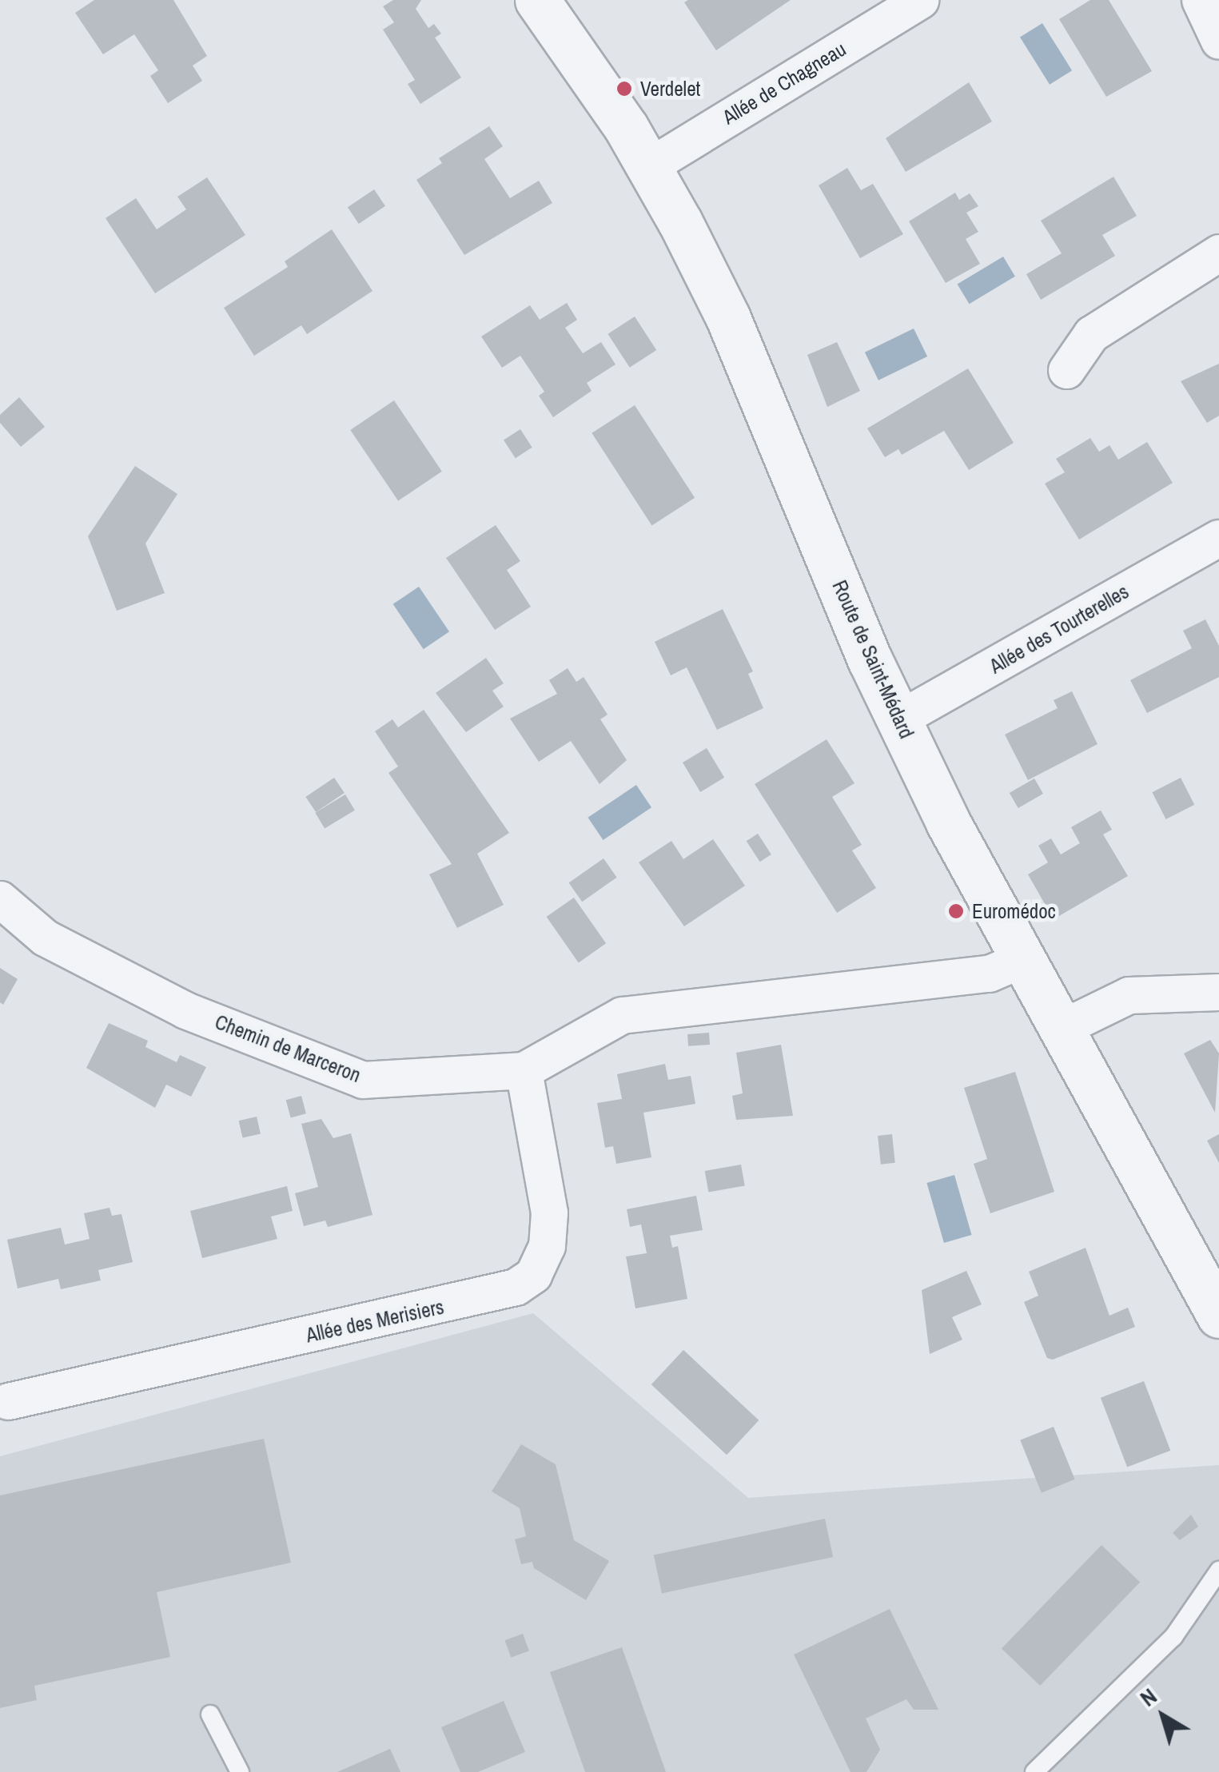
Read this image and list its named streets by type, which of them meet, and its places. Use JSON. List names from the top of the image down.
{
  "streets": {
    "street": [
      "Allée de Chagneau",
      "Allée des Tourterelles",
      "Route de Saint-Médard",
      "Chemin de Marceron",
      "Allée des Merisiers"
    ]
  },
  "crossings": [
    ["Allée de Chagneau", "Route de Saint-Médard"],
    ["Allée des Tourterelles", "Route de Saint-Médard"],
    ["Route de Saint-Médard", "Chemin de Marceron"],
    ["Chemin de Marceron", "Allée des Merisiers"]
  ],
  "places": ["Verdelet", "Euromédoc"],
  "north": "top left"
}
